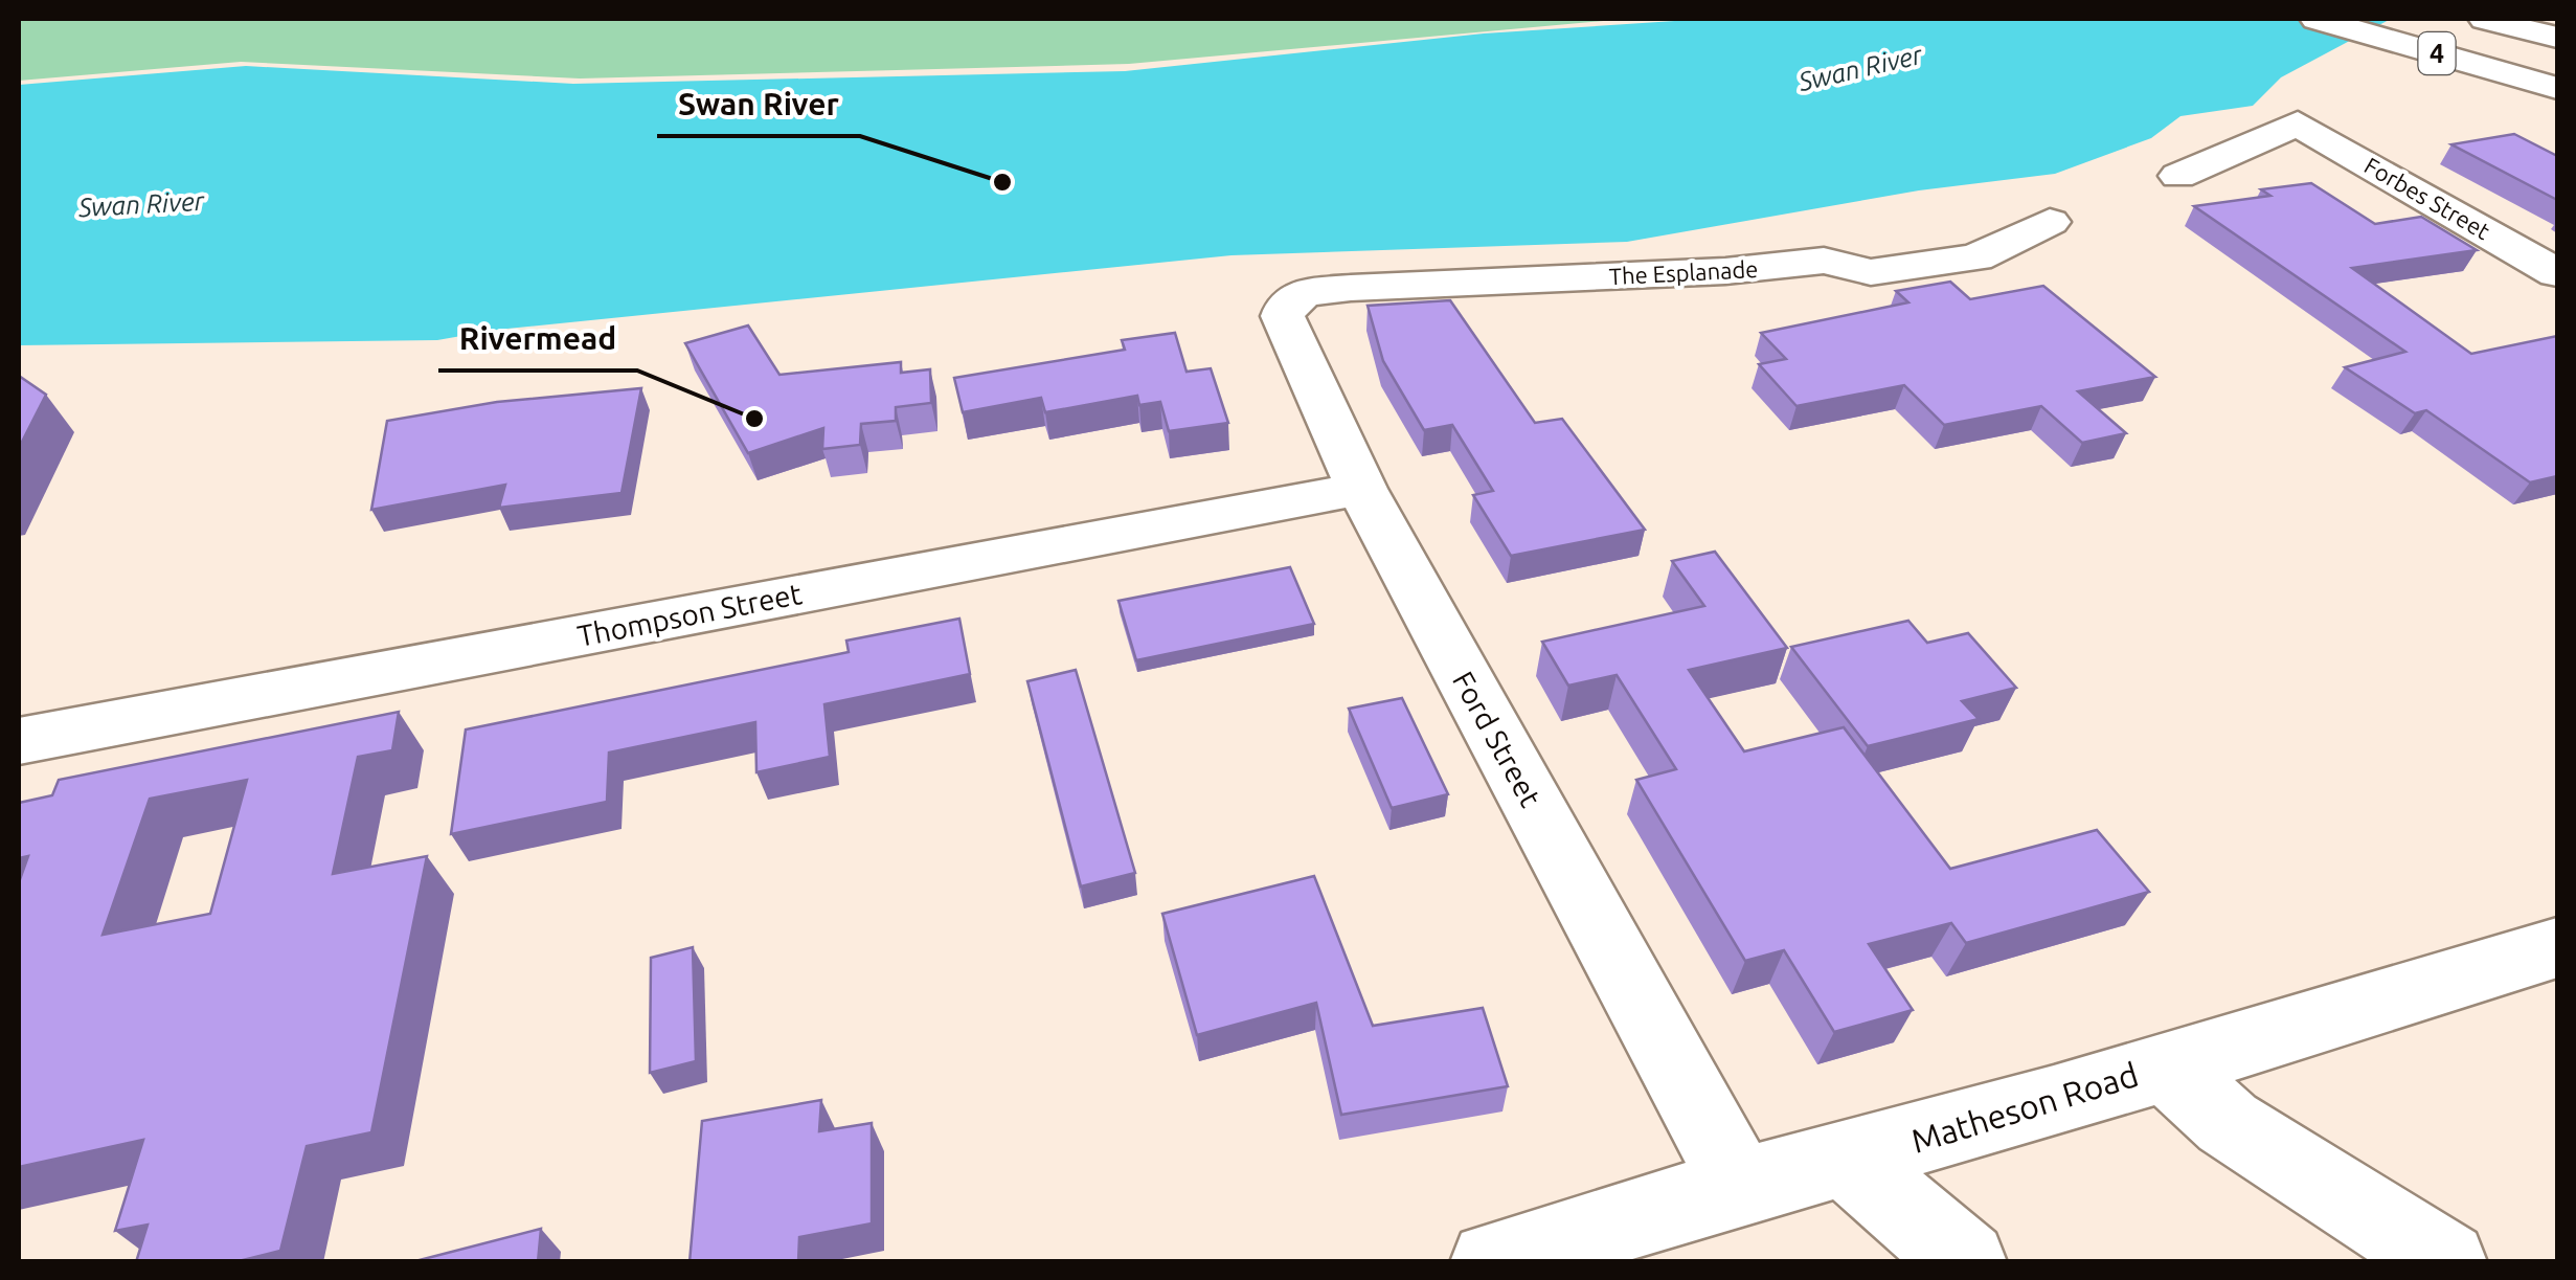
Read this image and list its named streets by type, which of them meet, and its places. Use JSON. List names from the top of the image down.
{
  "streets": {
    "main road": [
      "4",
      "Forbes Street",
      "The Esplanade",
      "Thompson Street",
      "Ford Street",
      "Matheson Road"
    ]
  },
  "crossings": [
    ["The Esplanade", "Ford Street"],
    ["Thompson Street", "Ford Street"],
    ["Ford Street", "Matheson Road"]
  ],
  "water": ["Swan River"],
  "places": ["Swan River", "Rivermead"]
}
